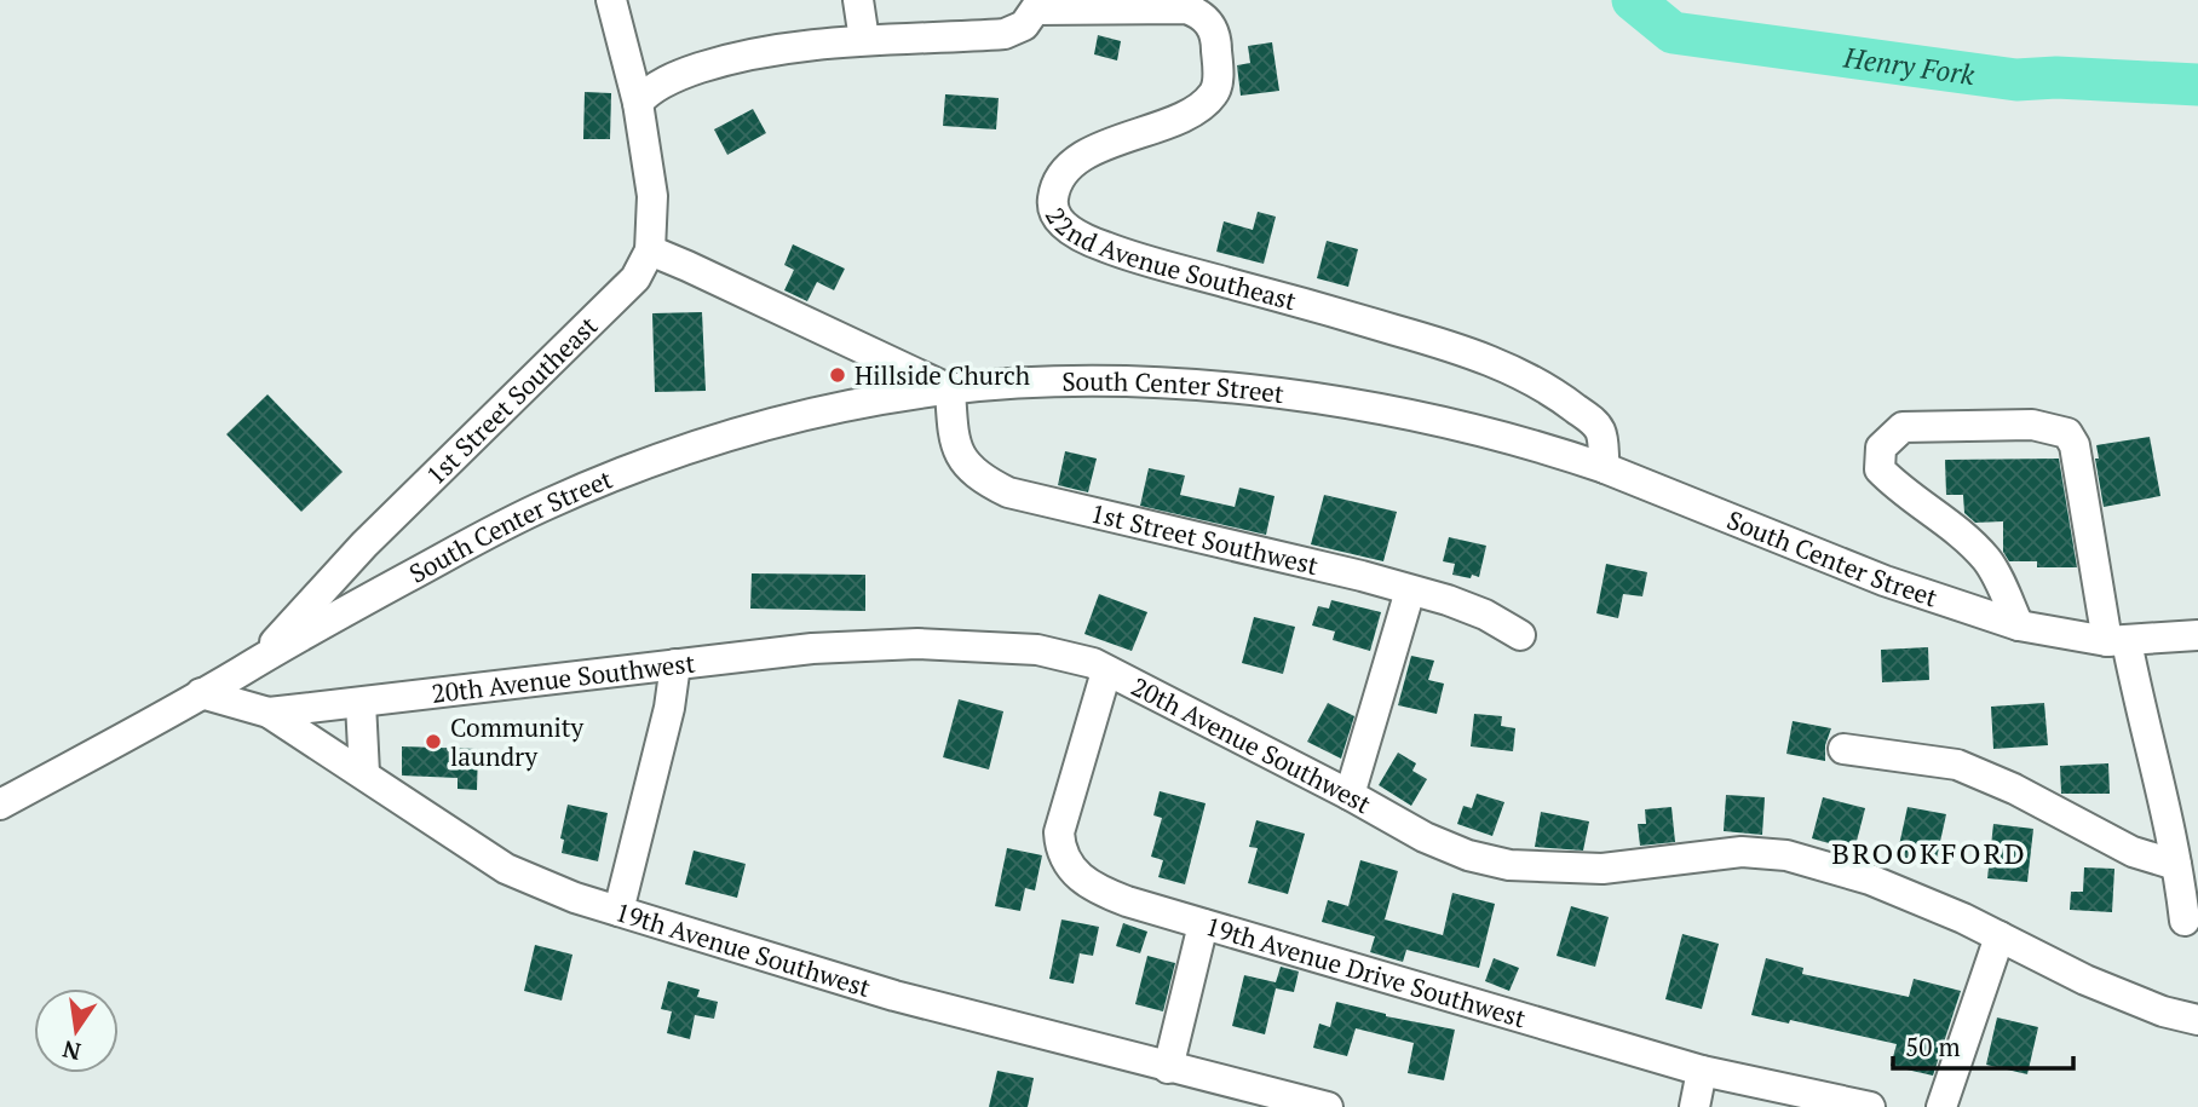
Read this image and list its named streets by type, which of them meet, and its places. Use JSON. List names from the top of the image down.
{
  "streets": {
    "street": [
      "22nd Avenue Southeast",
      "South Center Street",
      "1st Street Southeast",
      "1st Street Southwest",
      "20th Avenue Southwest",
      "19th Avenue Southwest",
      "19th Avenue Drive Southwest"
    ]
  },
  "crossings": [
    ["22nd Avenue Southeast", "South Center Street"],
    ["22nd Avenue Southeast", "1st Street Southeast"],
    ["South Center Street", "1st Street Southeast"],
    ["South Center Street", "1st Street Southwest"],
    ["South Center Street", "19th Avenue Southwest"],
    ["20th Avenue Southwest", "19th Avenue Southwest"],
    ["20th Avenue Southwest", "19th Avenue Drive Southwest"]
  ],
  "districts": ["BROOKFORD"],
  "water": ["Henry Fork"],
  "places": ["Hillside Church", "Community laundry"],
  "scale_bar": "50 m",
  "north": "bottom"
}
